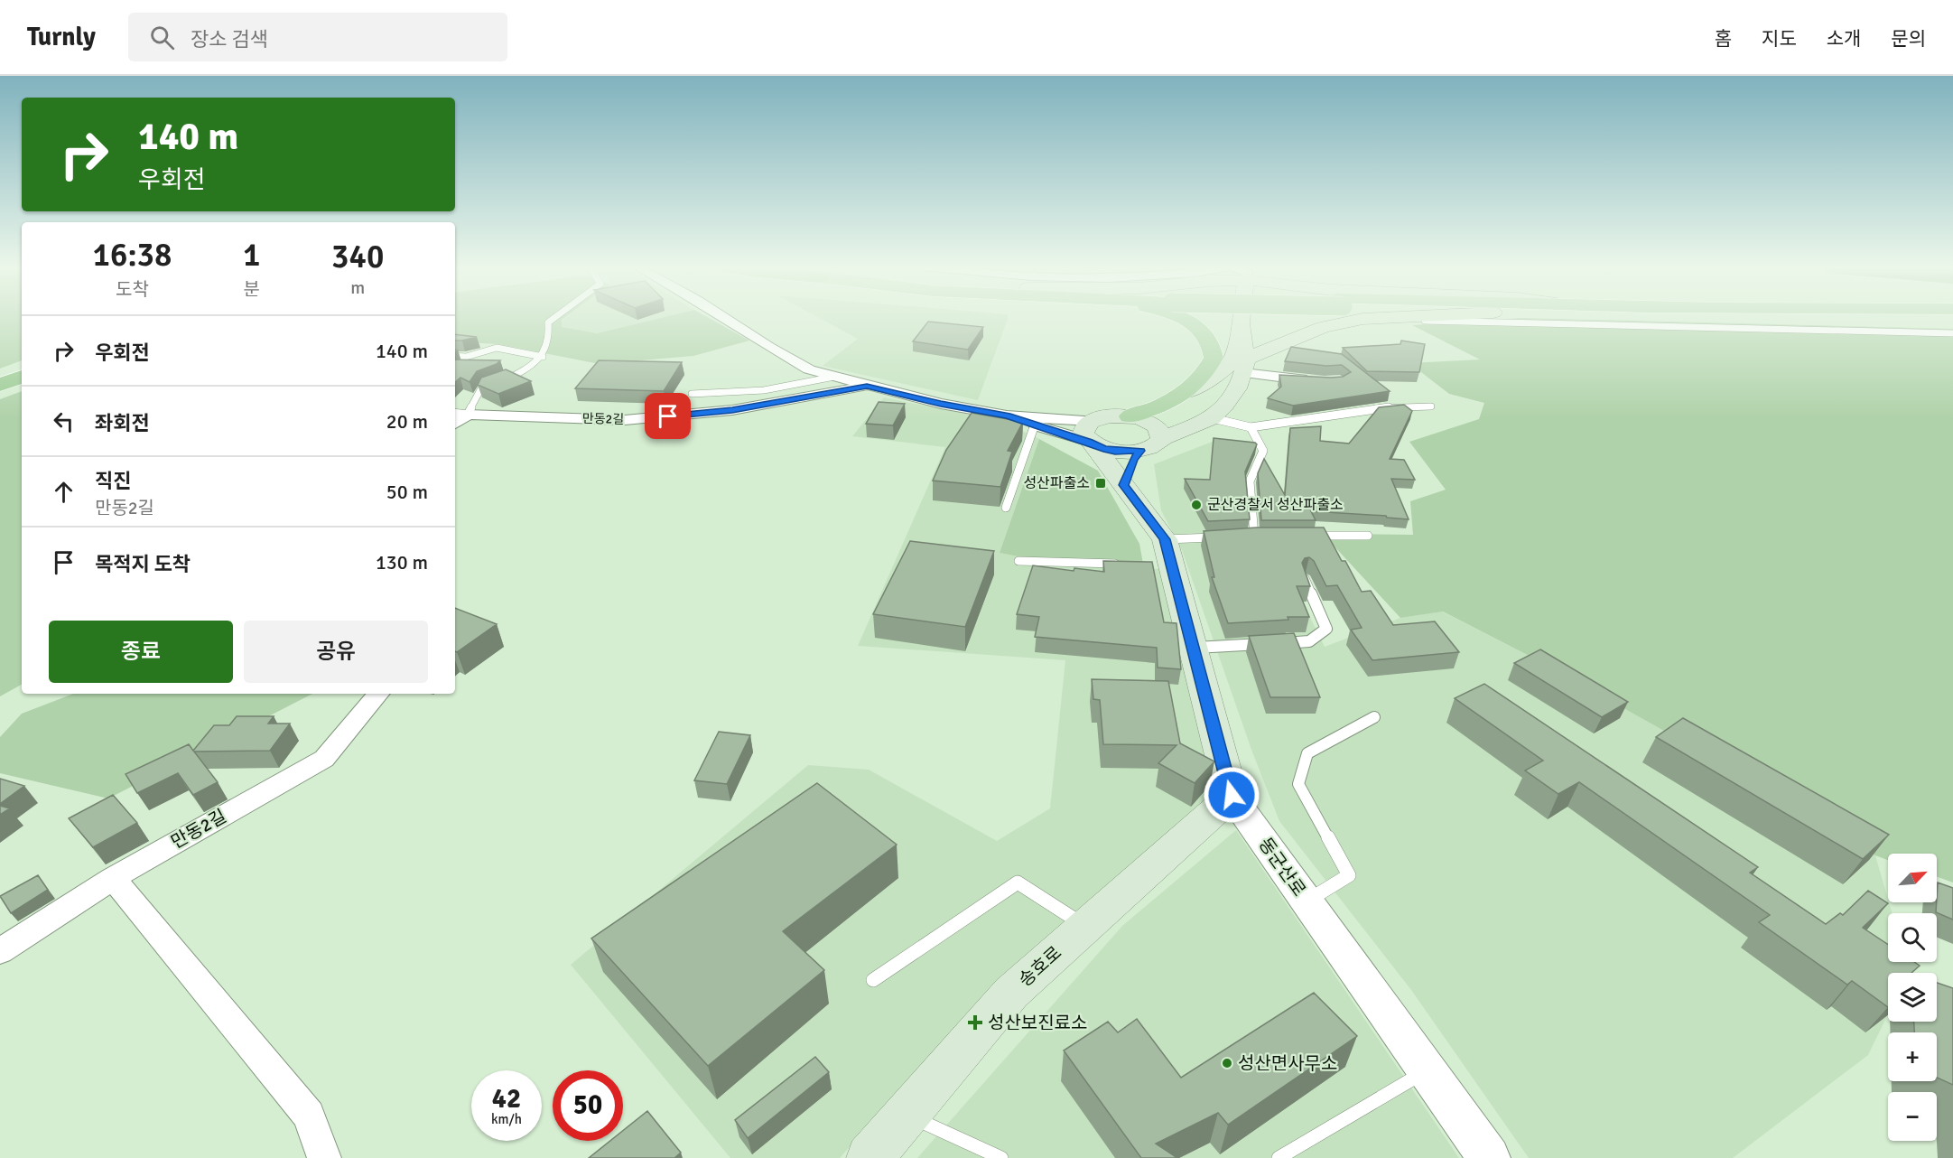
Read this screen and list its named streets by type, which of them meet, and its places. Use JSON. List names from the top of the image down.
{
  "streets": {
    "main road": ["동군산로", "송호로"],
    "street": ["만동2길"]
  },
  "crossings": [
    ["동군산로", "송호로"]
  ],
  "places": {
    "transit": ["성산파출소"],
    "other": ["군산경찰서 성산파출소", "성산면사무소"],
    "health": ["성산보진료소"]
  },
  "north": "top right",
  "page": {
    "header": "Turnly",
    "search": "장소 검색",
    "nav": [
      "홈",
      "지도",
      "소개",
      "문의"
    ],
    "turn": ["140 m", "우회전"],
    "eta": [
      "16:38",
      "도착",
      "1",
      "분",
      "340",
      "m"
    ],
    "list": [
      {
        "name": "우회전",
        "value": "140 m"
      },
      {
        "name": "좌회전",
        "value": "20 m"
      },
      {
        "name": "직진",
        "note": "만동2길",
        "value": "50 m"
      },
      {
        "name": "목적지 도착",
        "value": "130 m"
      }
    ],
    "buttons": ["종료", "공유"],
    "map_buttons": ["+", "−"],
    "speed": "42 km/h",
    "limit": "50"
  }
}
